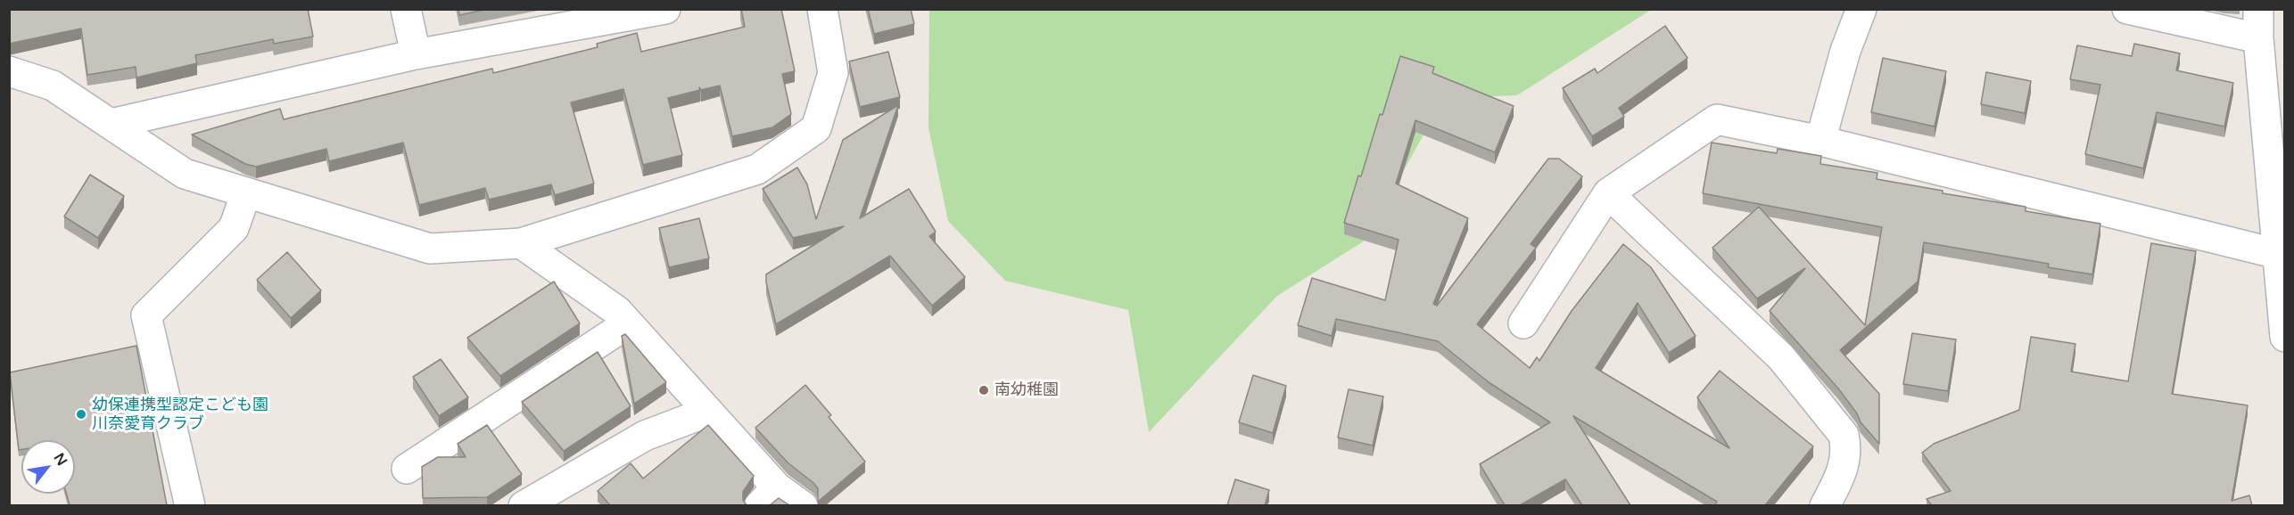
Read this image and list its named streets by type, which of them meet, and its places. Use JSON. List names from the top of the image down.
{
  "places": ["南幼稚園", "幼保連携型認定こども園 川奈愛育クラブ"],
  "north": "top right"
}
